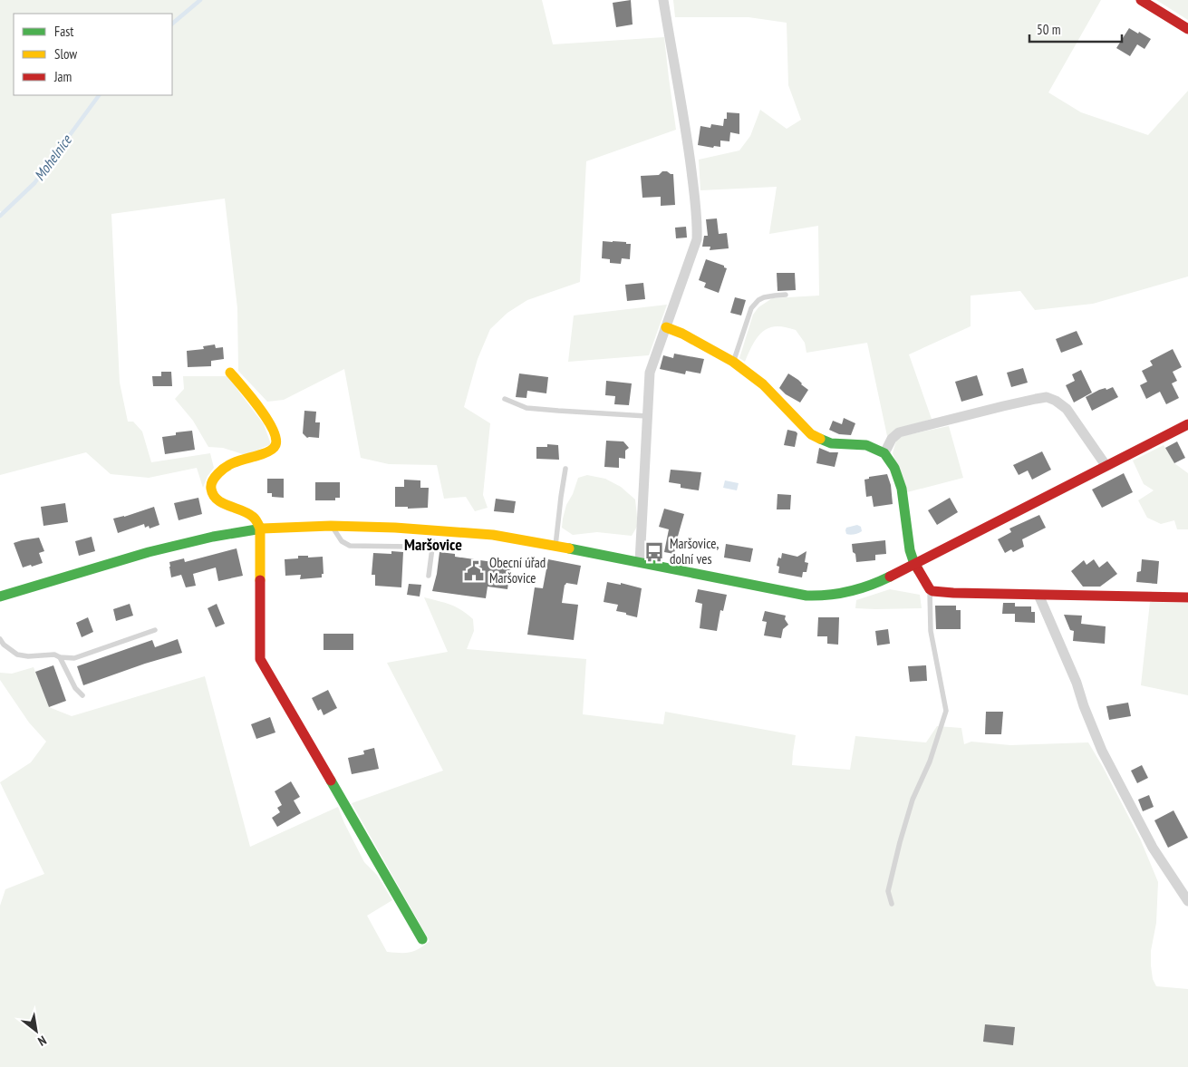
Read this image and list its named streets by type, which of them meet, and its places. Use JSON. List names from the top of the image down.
{
  "districts": ["Maršovice"],
  "water": ["Mohelnice"],
  "places": {
    "bus stop": ["Maršovice, dolní ves"],
    "public building": ["Obecní úřad Maršovice"]
  },
  "legend": ["Fast", "Slow", "Jam"],
  "scale_bar": "50 m",
  "north": "bottom right"
}
